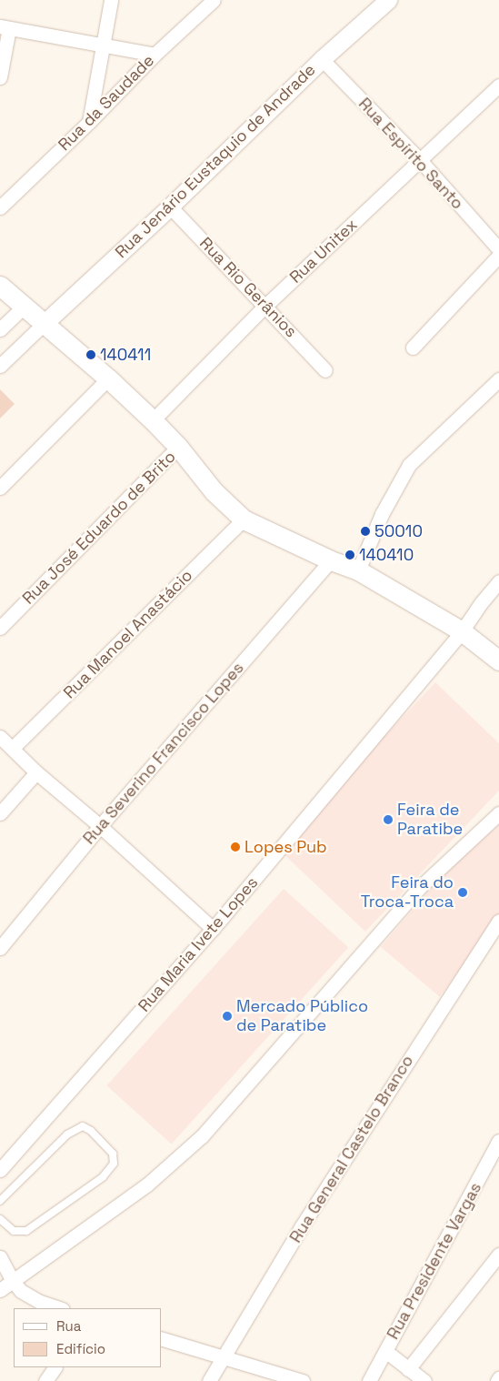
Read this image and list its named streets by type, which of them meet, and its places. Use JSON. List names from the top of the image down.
{
  "streets": {
    "street": [
      "Rua da Saudade",
      "Rua Espírito Santo",
      "Rua Jenário Eustaquio de Andrade",
      "Rua Unitex",
      "Rua Rio Gerânios",
      "Rua José Eduardo de Brito",
      "Rua Manoel Anastácio",
      "Rua Severino Francisco Lopes",
      "Rua Maria Ivete Lopes",
      "Rua General Castelo Branco",
      "Rua Presidente Vargas"
    ]
  },
  "crossings": [
    ["Rua Espírito Santo", "Rua Jenário Eustaquio de Andrade"],
    ["Rua Espírito Santo", "Rua Unitex"],
    ["Rua Jenário Eustaquio de Andrade", "Rua Rio Gerânios"],
    ["Rua Unitex", "Rua Rio Gerânios"]
  ],
  "places": [
    "140411",
    "50010",
    "140410",
    "Feira de Paratibe",
    "Lopes Pub",
    "Feira do Troca-Troca",
    "Mercado Público de Paratibe"
  ],
  "legend": ["Rua", "Edifício"]
}
